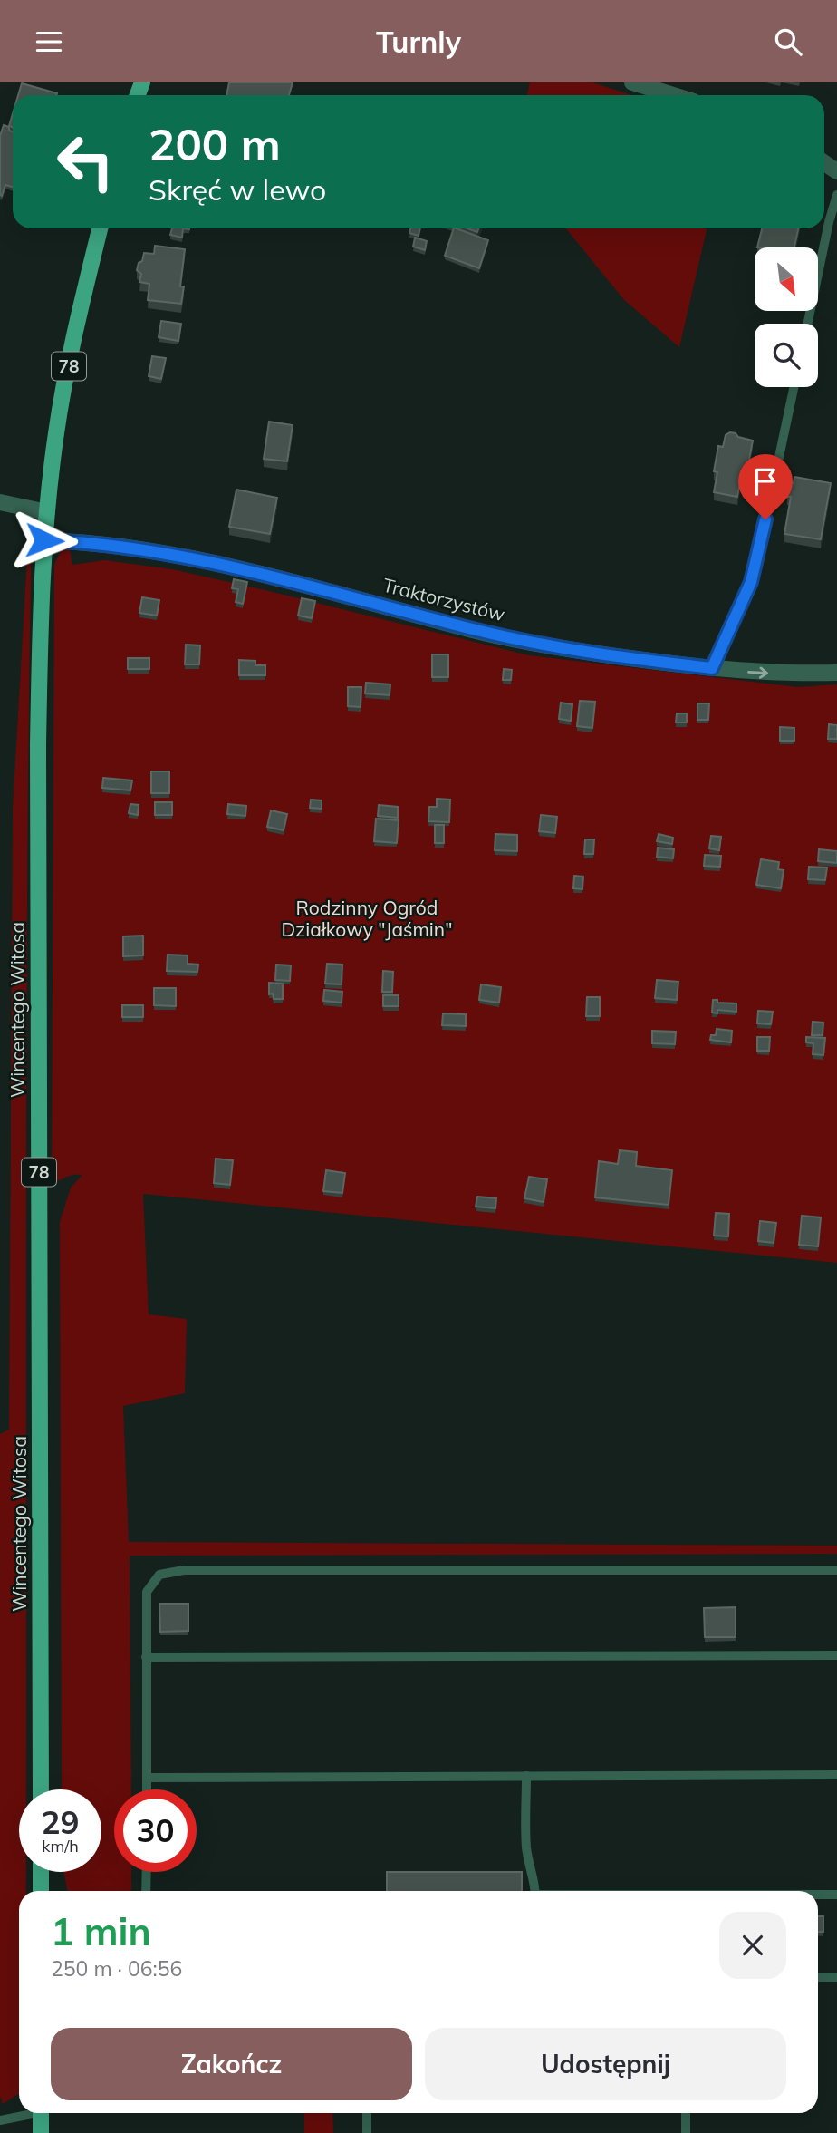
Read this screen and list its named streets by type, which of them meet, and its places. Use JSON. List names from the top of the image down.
{
  "streets": {
    "main road": ["78", "Wincentego Witosa"],
    "street": ["Traktorzystów"]
  },
  "crossings": [
    ["Traktorzystów", "Wincentego Witosa"]
  ],
  "parks": ["Rodzinny Ogród Działkowy \"Jaśmin\""],
  "north": "bottom right",
  "page": {
    "header": "Turnly",
    "turn": ["200 m", "Skręć w lewo"],
    "speed": "29 km/h",
    "limit": "30",
    "heading": ["1 min", "250 m · 06:56"],
    "buttons": ["Zakończ", "Udostępnij"]
  }
}
